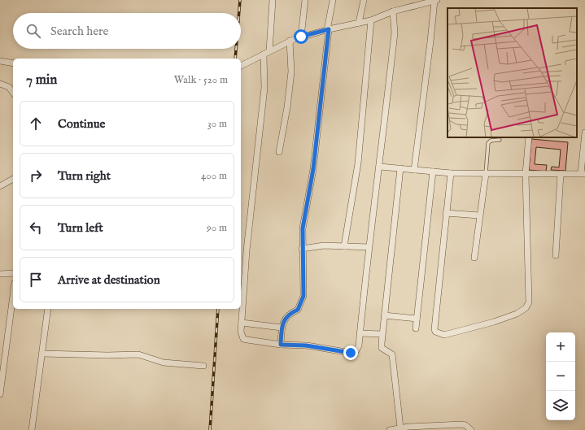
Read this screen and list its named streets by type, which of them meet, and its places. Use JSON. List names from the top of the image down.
{
  "page": {
    "search": "Search here",
    "heading": ["7 min", "Walk · 520 m"],
    "list": [
      ["Continue", "30 m"],
      ["Turn right", "400 m"],
      ["Turn left", "90 m"],
      "Arrive at destination"
    ],
    "map_buttons": ["+", "−"]
  }
}
